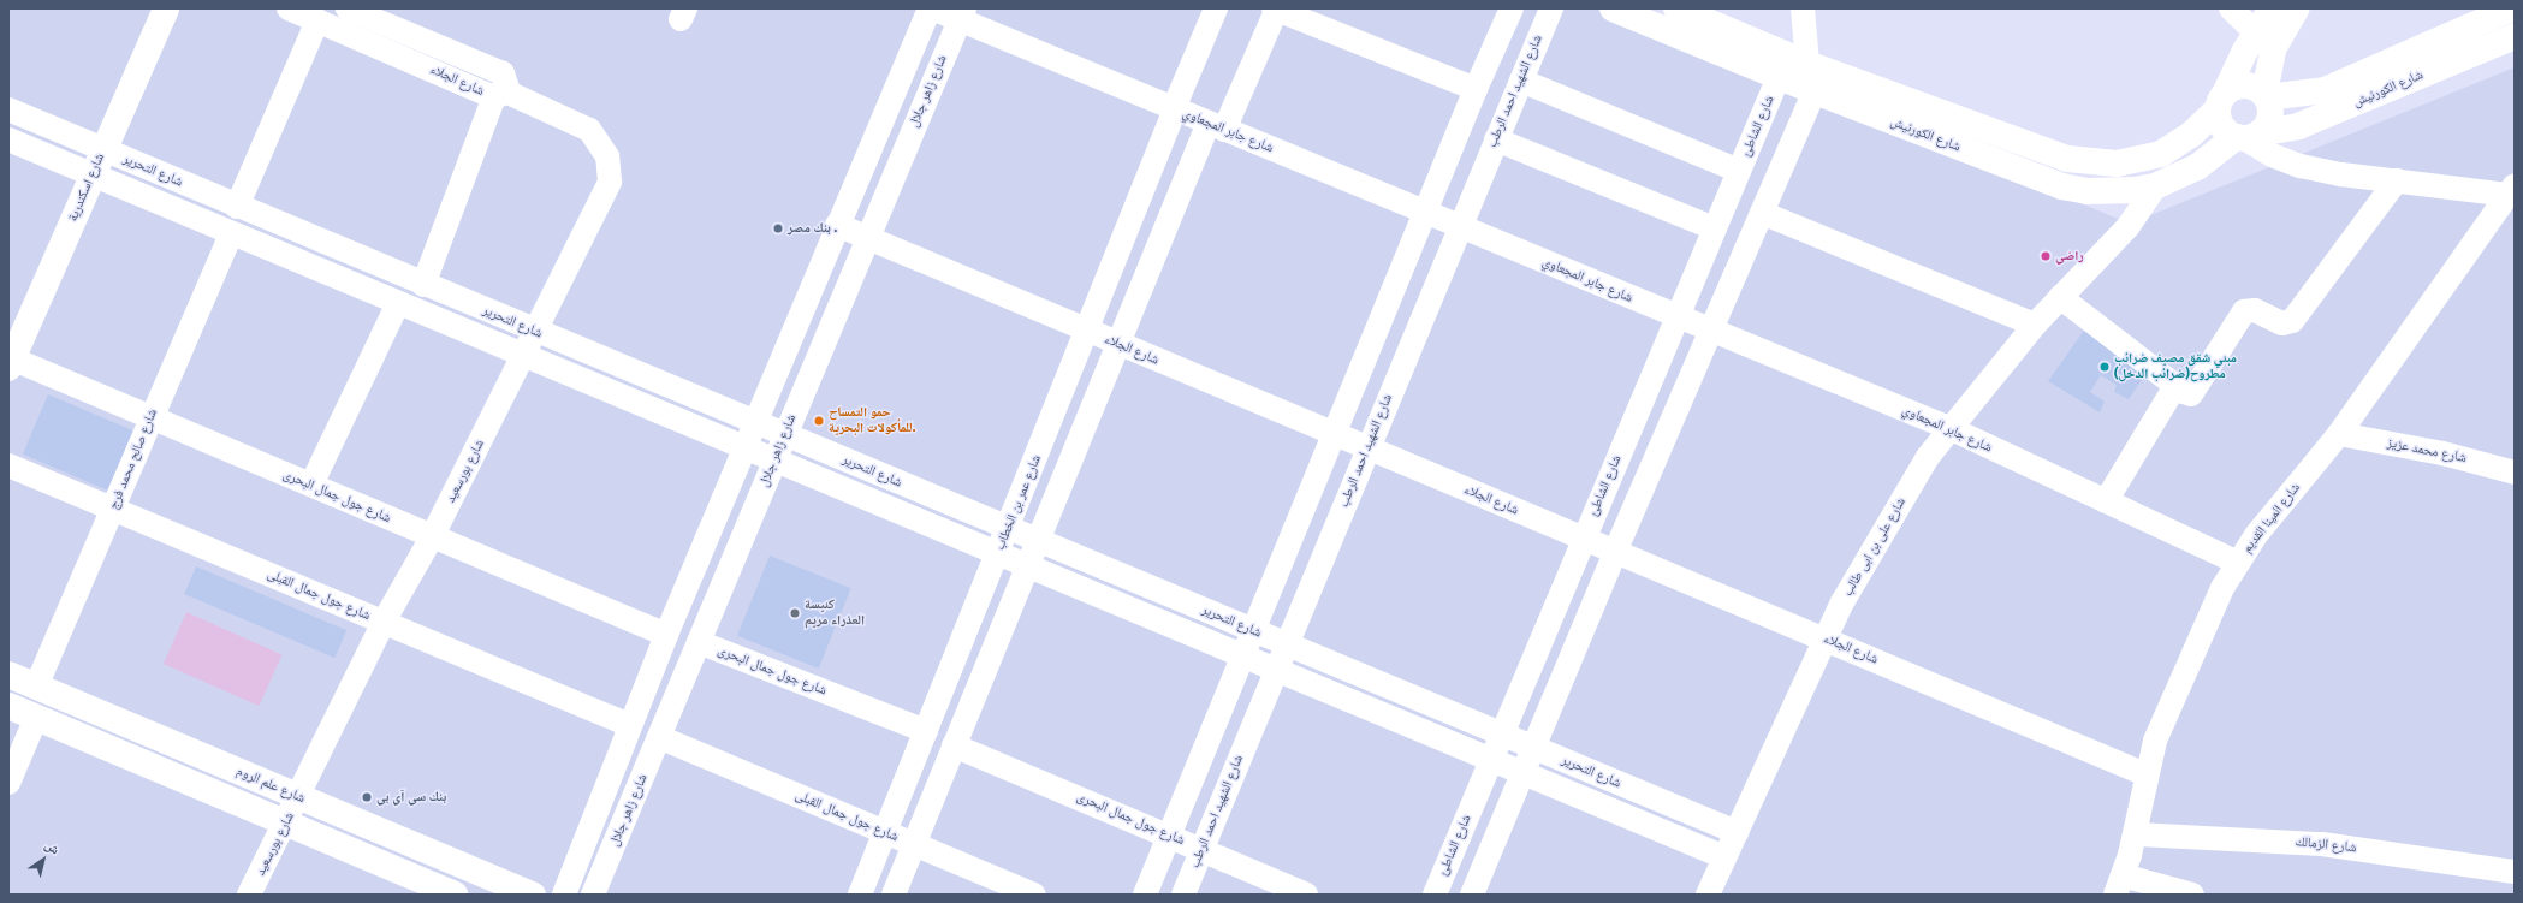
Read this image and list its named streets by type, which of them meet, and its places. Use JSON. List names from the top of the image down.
{
  "streets": {
    "street": [
      "شارع الجلاء",
      "شارع الكورنيش",
      "شارع زاهر جلال",
      "شارع الشهيد احمد الرطب",
      "شارع الشاطئ",
      "شارع جابر المجعاوي",
      "شارع التحرير",
      "شارع اسكندرية",
      "شارع محمد عزيز",
      "شارع صالح محمد فرج",
      "شارع بورسعيد",
      "شارع جول جمال البحرى",
      "شارع عمر بن الخطاب",
      "شارع المينا القديم",
      "شارع على بن ابى طالب",
      "شارع جول جمال القبلى",
      "شارع علم الروم",
      "شارع الزمالك"
    ]
  },
  "crossings": [
    ["شارع الجلاء", "شارع زاهر جلال"],
    ["شارع الجلاء", "شارع الشهيد احمد الرطب"],
    ["شارع الجلاء", "شارع الشاطئ"],
    ["شارع الجلاء", "شارع بورسعيد"],
    ["شارع الجلاء", "شارع عمر بن الخطاب"],
    ["شارع الجلاء", "شارع المينا القديم"],
    ["شارع الجلاء", "شارع على بن ابى طالب"],
    ["شارع الكورنيش", "شارع الشاطئ"],
    ["شارع الكورنيش", "شارع على بن ابى طالب"],
    ["شارع زاهر جلال", "شارع جابر المجعاوي"],
    ["شارع زاهر جلال", "شارع التحرير"],
    ["شارع زاهر جلال", "شارع جول جمال البحرى"],
    ["شارع زاهر جلال", "شارع جول جمال القبلى"],
    ["شارع الشهيد احمد الرطب", "شارع جابر المجعاوي"],
    ["شارع الشهيد احمد الرطب", "شارع التحرير"],
    ["شارع الشهيد احمد الرطب", "شارع جول جمال البحرى"],
    ["شارع الشاطئ", "شارع جابر المجعاوي"],
    ["شارع الشاطئ", "شارع التحرير"],
    ["شارع جابر المجعاوي", "شارع عمر بن الخطاب"],
    ["شارع جابر المجعاوي", "شارع المينا القديم"],
    ["شارع جابر المجعاوي", "شارع على بن ابى طالب"],
    ["شارع التحرير", "شارع اسكندرية"],
    ["شارع التحرير", "شارع صالح محمد فرج"],
    ["شارع التحرير", "شارع بورسعيد"],
    ["شارع التحرير", "شارع عمر بن الخطاب"],
    ["شارع التحرير", "شارع على بن ابى طالب"],
    ["شارع اسكندرية", "شارع جول جمال البحرى"],
    ["شارع محمد عزيز", "شارع المينا القديم"],
    ["شارع صالح محمد فرج", "شارع جول جمال البحرى"],
    ["شارع صالح محمد فرج", "شارع جول جمال القبلى"],
    ["شارع صالح محمد فرج", "شارع علم الروم"],
    ["شارع بورسعيد", "شارع جول جمال البحرى"],
    ["شارع بورسعيد", "شارع جول جمال القبلى"],
    ["شارع بورسعيد", "شارع علم الروم"],
    ["شارع جول جمال البحرى", "شارع عمر بن الخطاب"],
    ["شارع عمر بن الخطاب", "شارع جول جمال القبلى"],
    ["شارع المينا القديم", "شارع الزمالك"]
  ],
  "places": [
    "بنك مصر .",
    "راضي",
    "مبني شقق مصيف ضرائب مطروح(ضرائب الدخل)",
    "حمو التمساح للمأكولات البحرية.",
    "كنيسة العذراء مريم",
    "بنك سي آي بي"
  ],
  "north": "top right"
}
